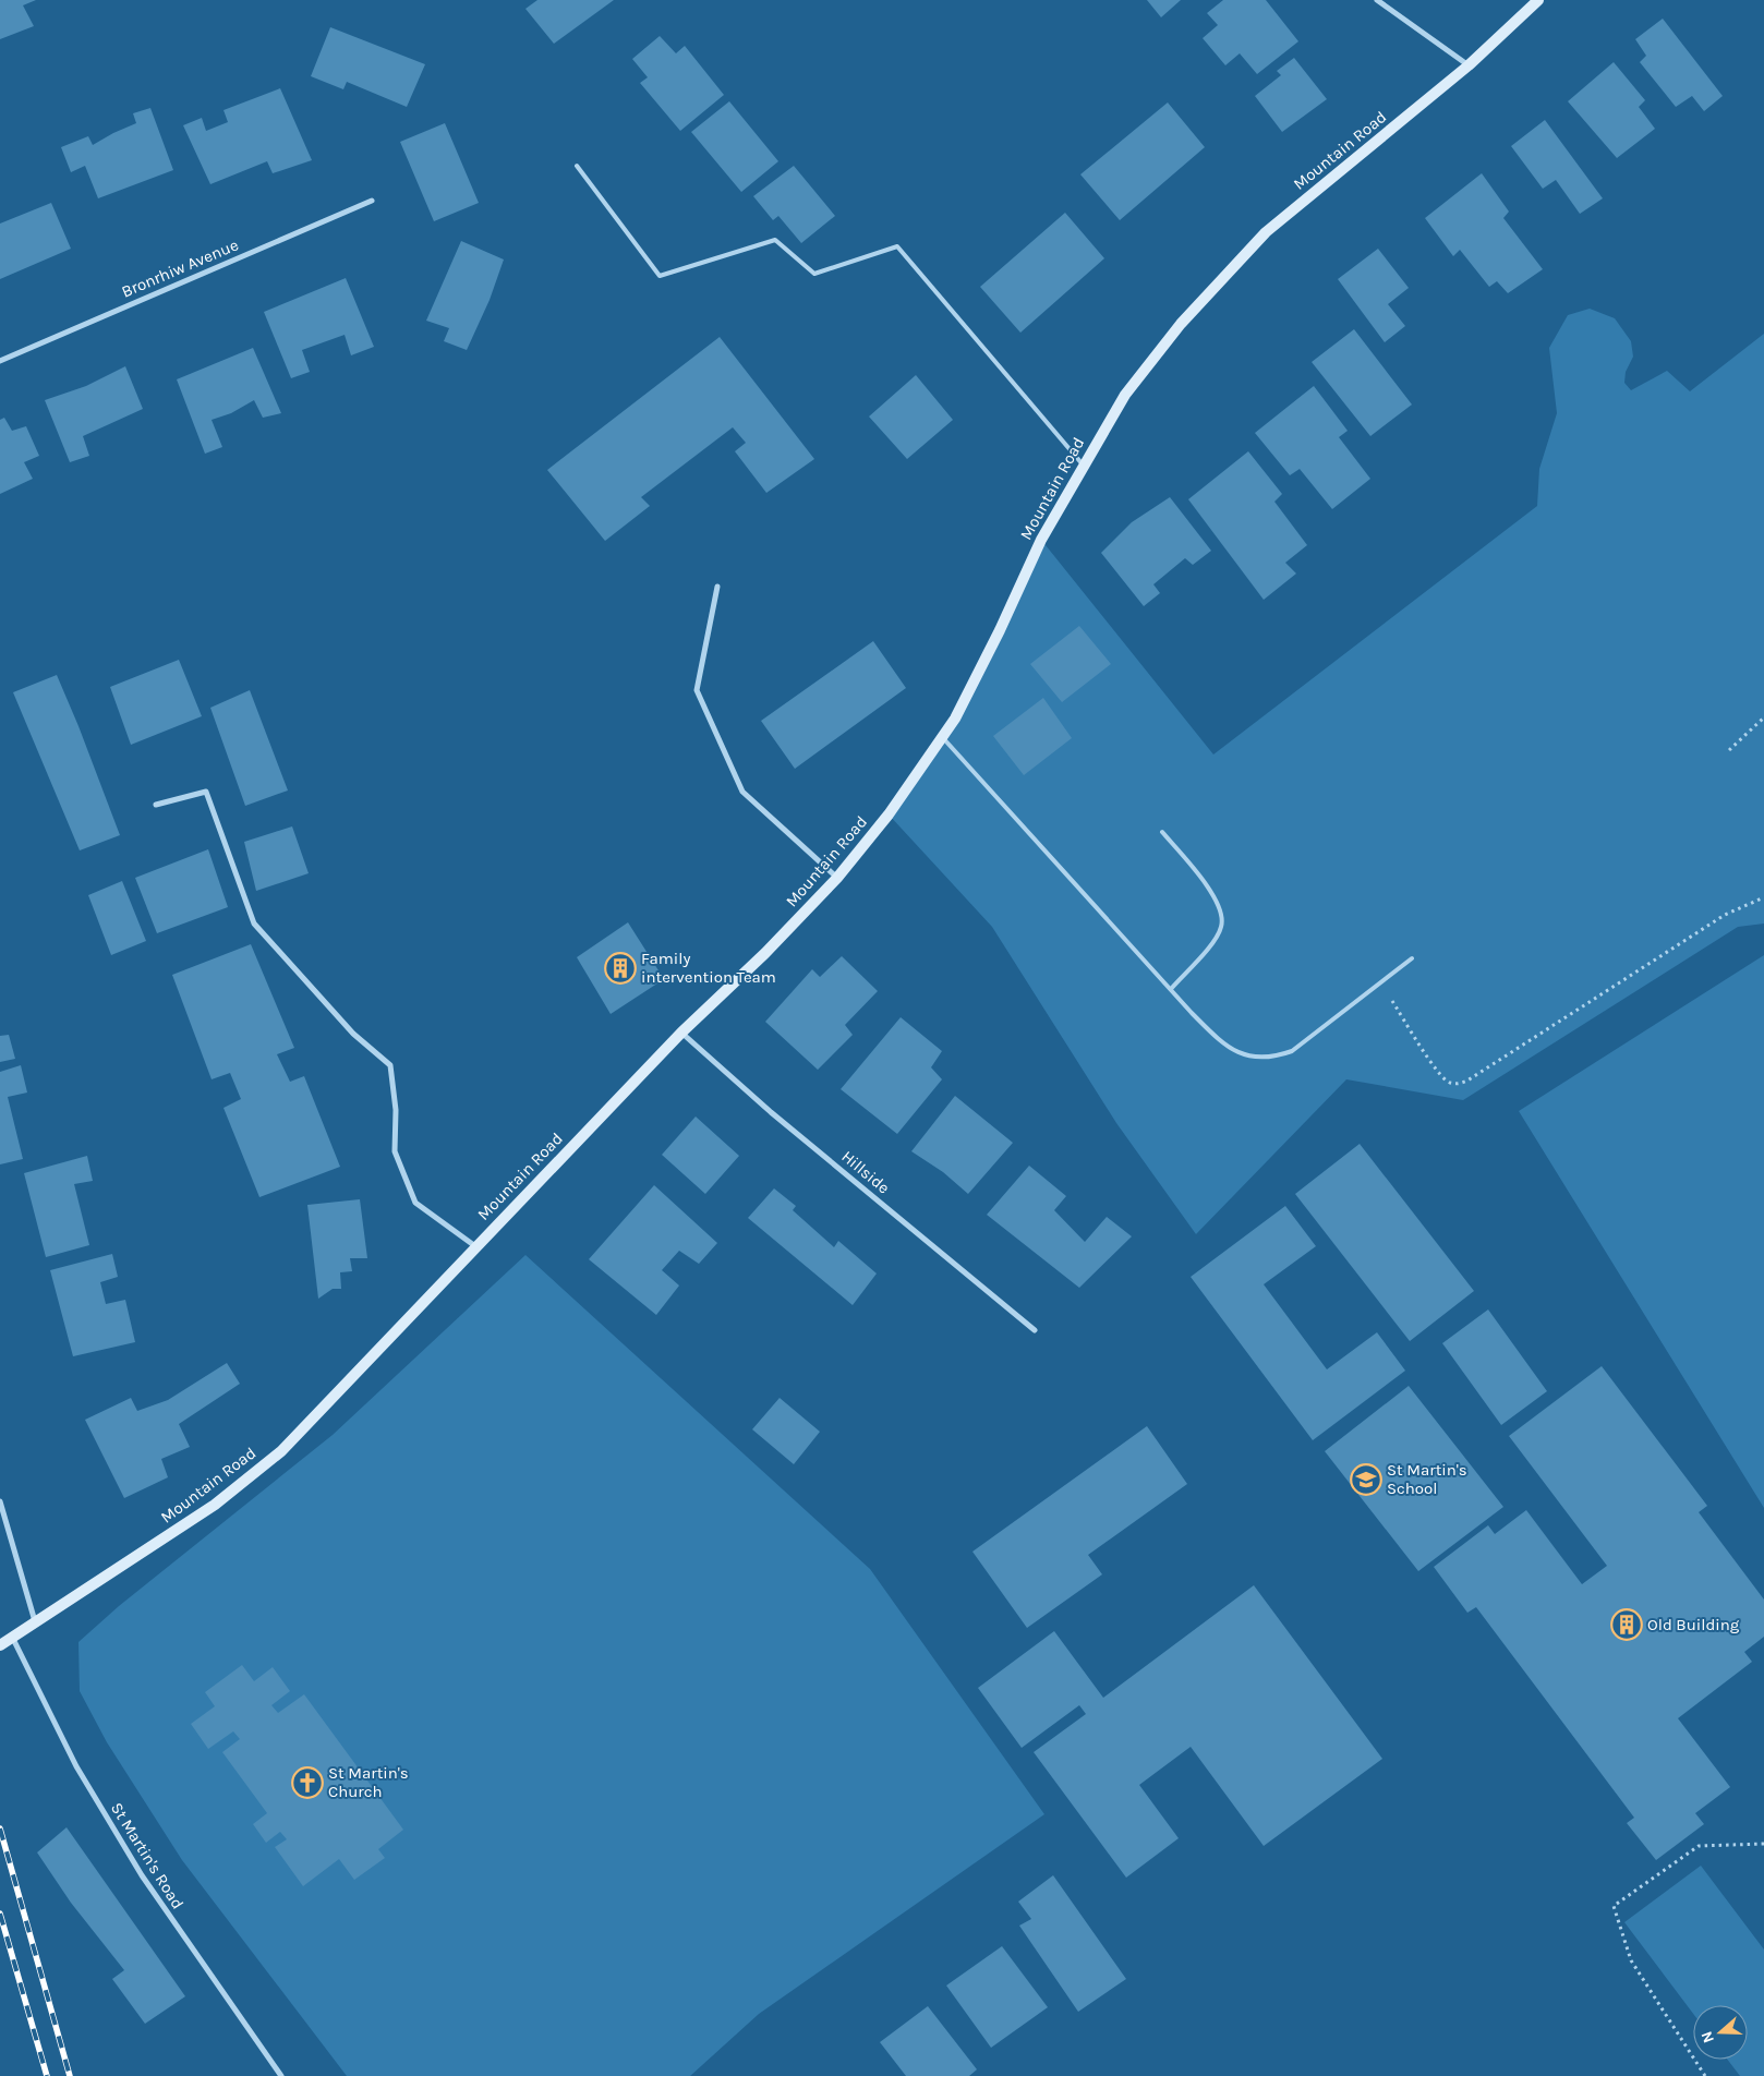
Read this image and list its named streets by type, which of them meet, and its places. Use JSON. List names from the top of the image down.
{
  "streets": {
    "main road": ["Mountain Road"],
    "street": ["Bronrhiw Avenue", "Hillside", "St Martin's Road"]
  },
  "crossings": [
    ["Mountain Road", "Hillside"],
    ["Mountain Road", "St Martin's Road"]
  ],
  "places": {
    "building": ["Family intervention Team", "Old Building"],
    "school or university": ["St Martin's School"],
    "church": ["St Martin's Church"]
  },
  "north": "left"
}
